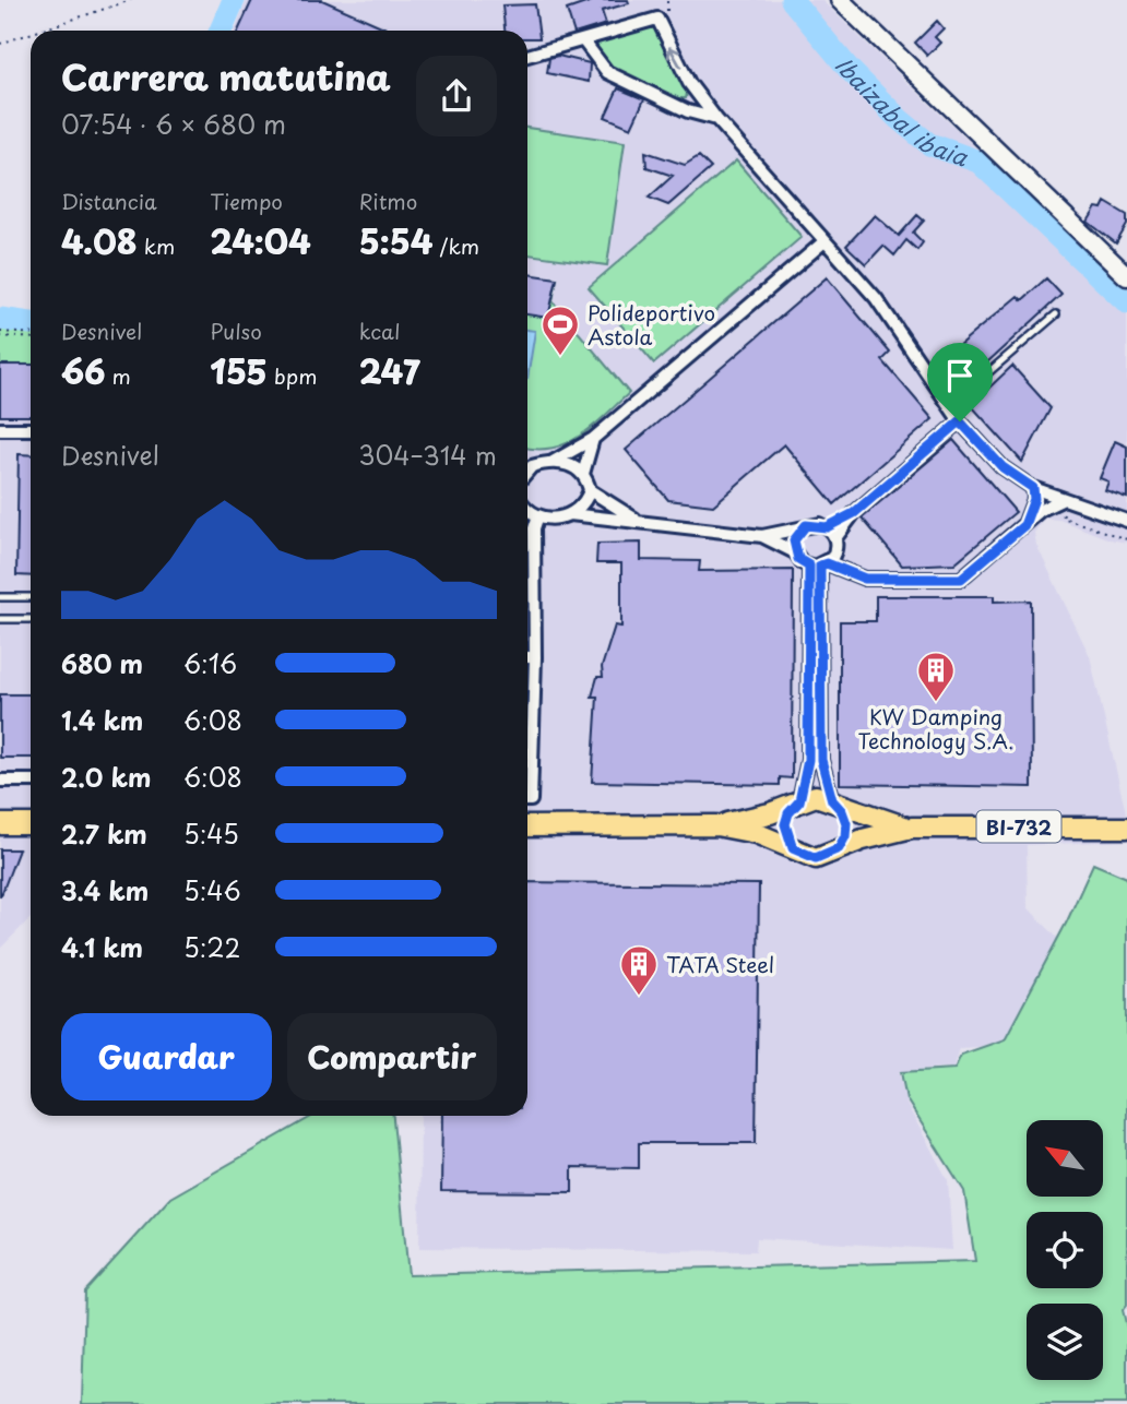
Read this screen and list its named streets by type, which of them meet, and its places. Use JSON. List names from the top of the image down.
{
  "streets": {
    "main road": ["BI-732"]
  },
  "water": ["Ibaizabal ibaia"],
  "places": {
    "sports": ["Polideportivo Astola"],
    "building": ["KW Damping Technology S.A.", "TATA Steel"]
  },
  "north": "top left",
  "page": {
    "heading": ["Carrera matutina", "07:54 · 6 × 680 m"],
    "stats": [
      ["Distancia", "4.08 km"],
      ["Tiempo", "24:04"],
      ["Ritmo", "5:54 /km"],
      ["Desnivel", "66 m"],
      ["Pulso", "155 bpm"],
      ["kcal", "247"]
    ],
    "chart": ["Desnivel", "304–314 m"],
    "list": [
      {
        "name": "680 m",
        "note": "6:16"
      },
      {
        "name": "1.4 km",
        "note": "6:08"
      },
      {
        "name": "2.0 km",
        "note": "6:08"
      },
      {
        "name": "2.7 km",
        "note": "5:45"
      },
      {
        "name": "3.4 km",
        "note": "5:46"
      },
      {
        "name": "4.1 km",
        "note": "5:22"
      }
    ],
    "buttons": ["Guardar", "Compartir"]
  }
}
